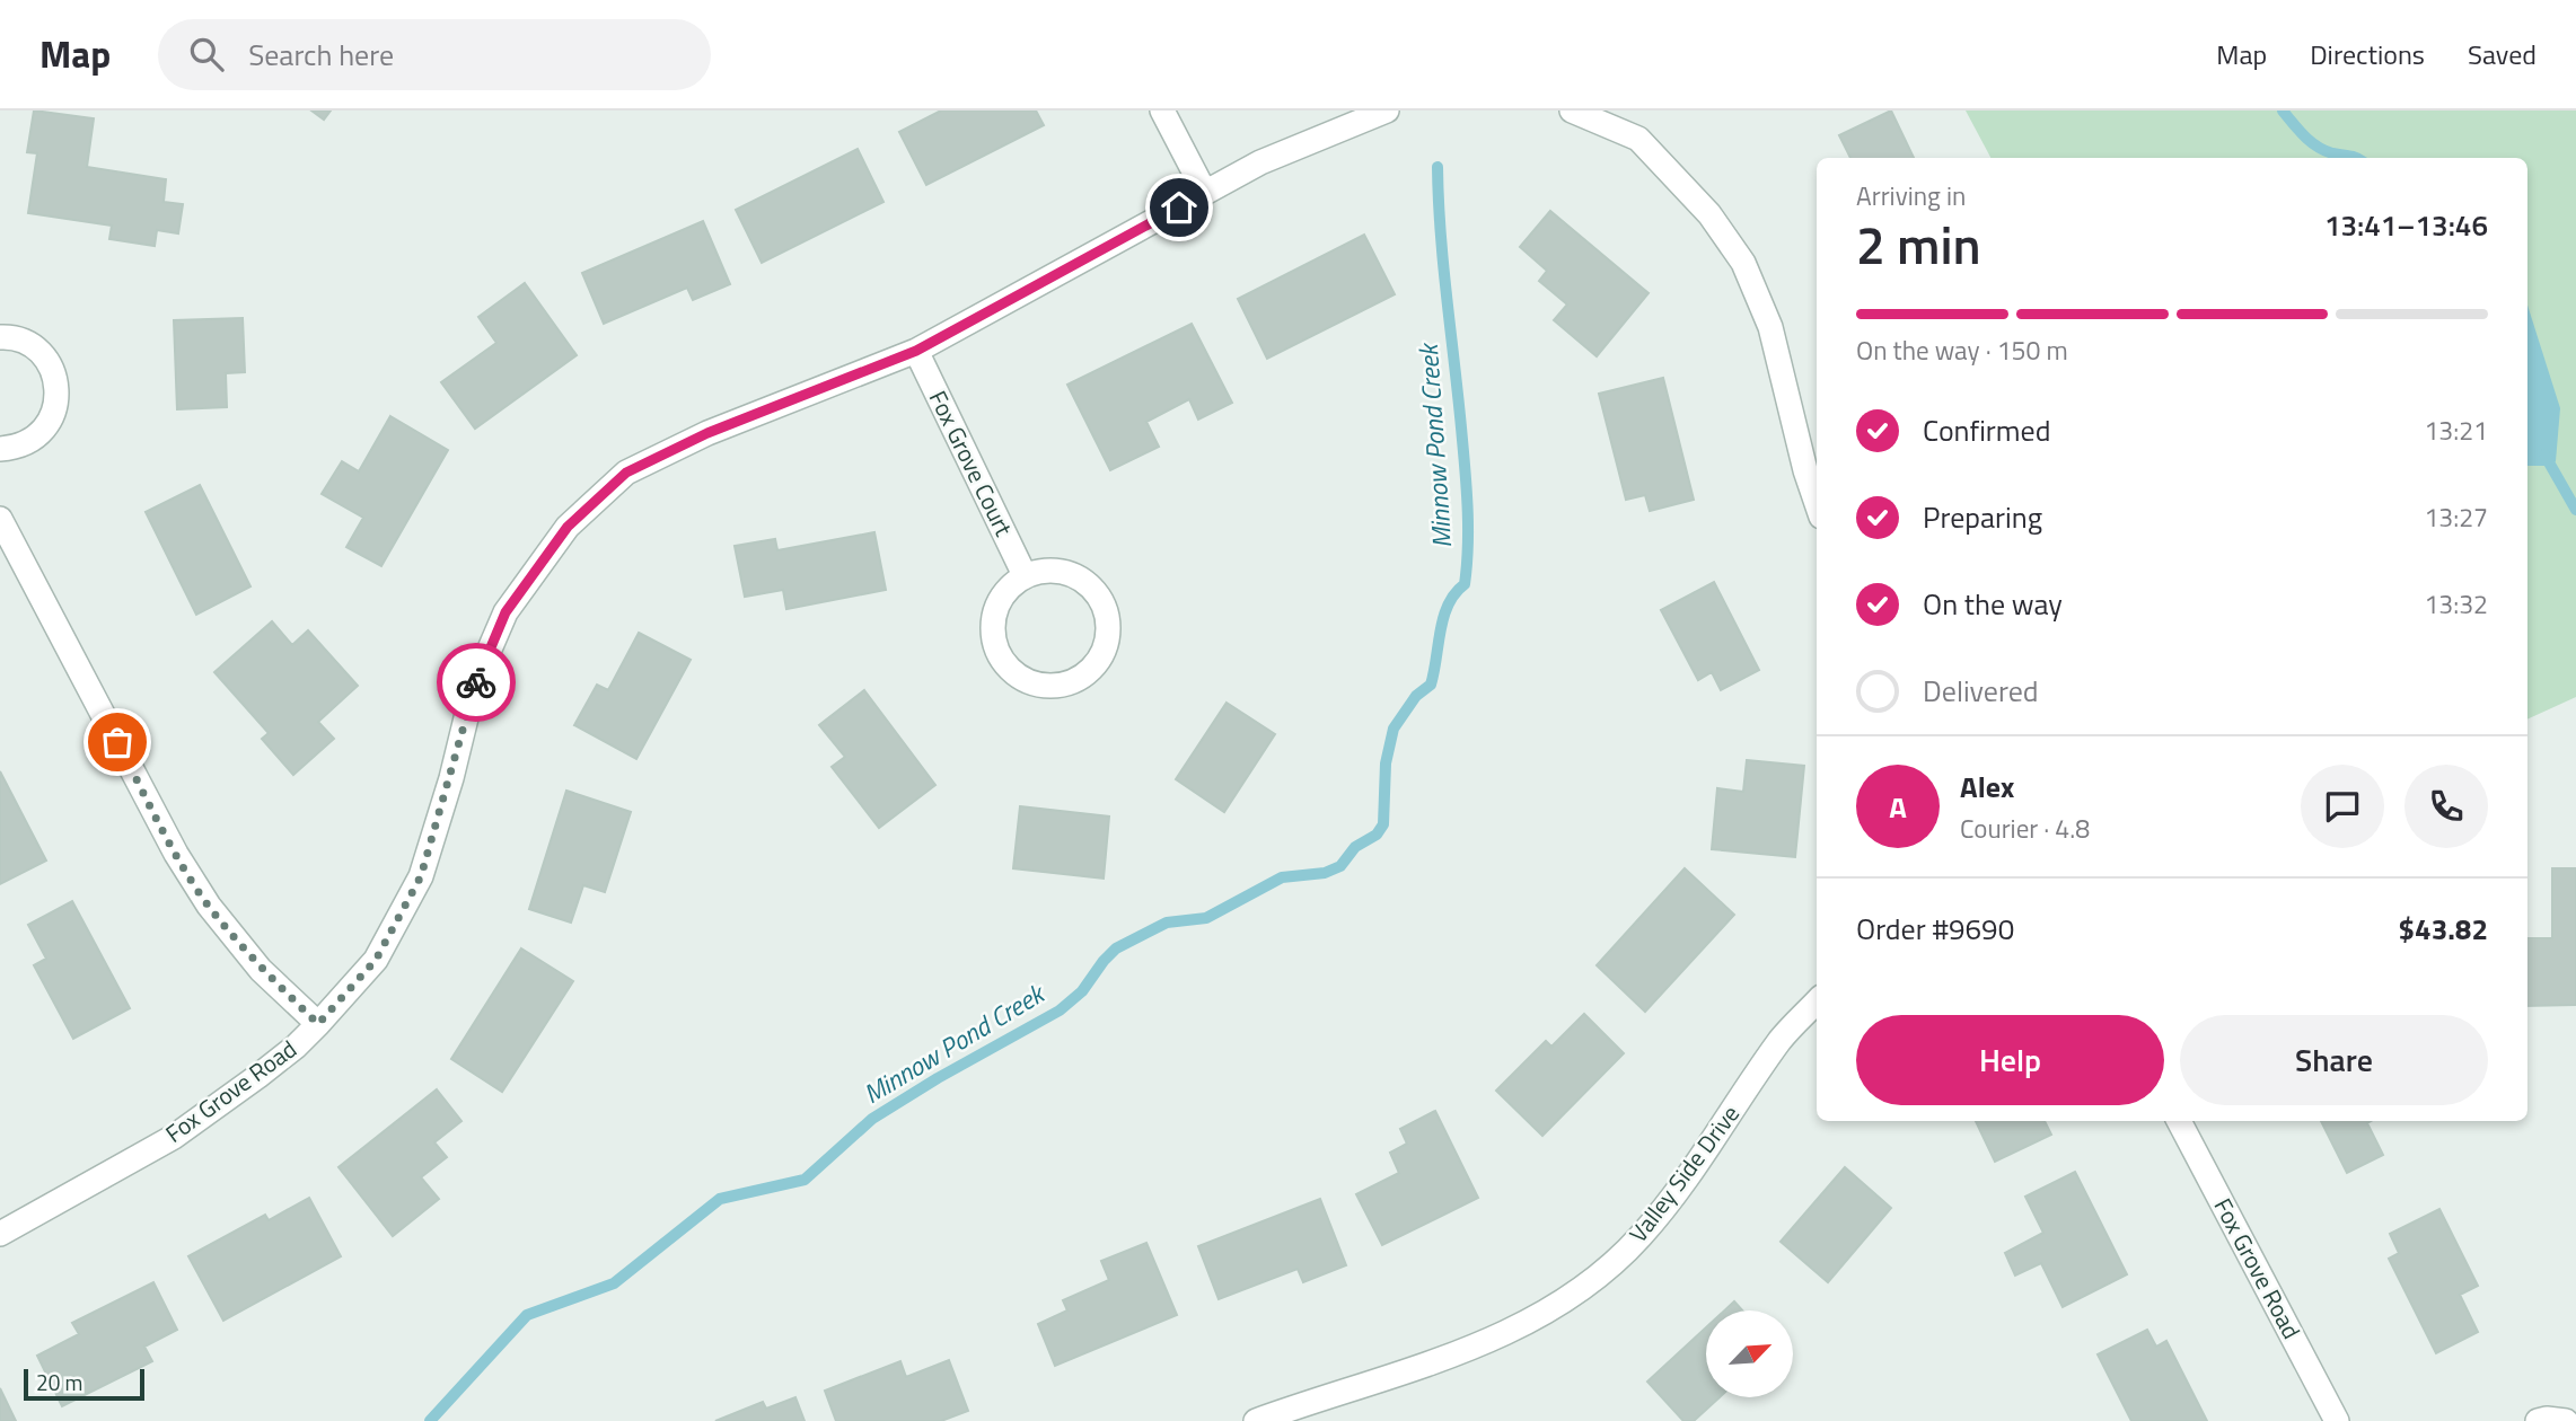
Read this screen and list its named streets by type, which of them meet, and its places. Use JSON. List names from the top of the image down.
{
  "streets": {
    "street": ["Fox Grove Court", "Fox Grove Road", "Valley Side Drive"]
  },
  "crossings": [
    ["Fox Grove Court", "Fox Grove Road"]
  ],
  "water": ["Minnow Pond Creek"],
  "scale_bar": "20 m",
  "north": "top right",
  "page": {
    "header": "Map",
    "search": "Search here",
    "nav": ["Map", "Directions", "Saved"],
    "heading": ["2 min", "Arriving in", "13:41–13:46"],
    "panel": [
      "Alex",
      "Courier · 4.8",
      "Order #9690",
      "$43.82"
    ],
    "bar": "On the way · 150 m",
    "list": [
      ["Confirmed", "13:21"],
      ["Preparing", "13:27"],
      ["On the way", "13:32"],
      "Delivered"
    ],
    "round": "A",
    "buttons": ["Help", "Share"],
    "scale": "20 m"
  }
}
